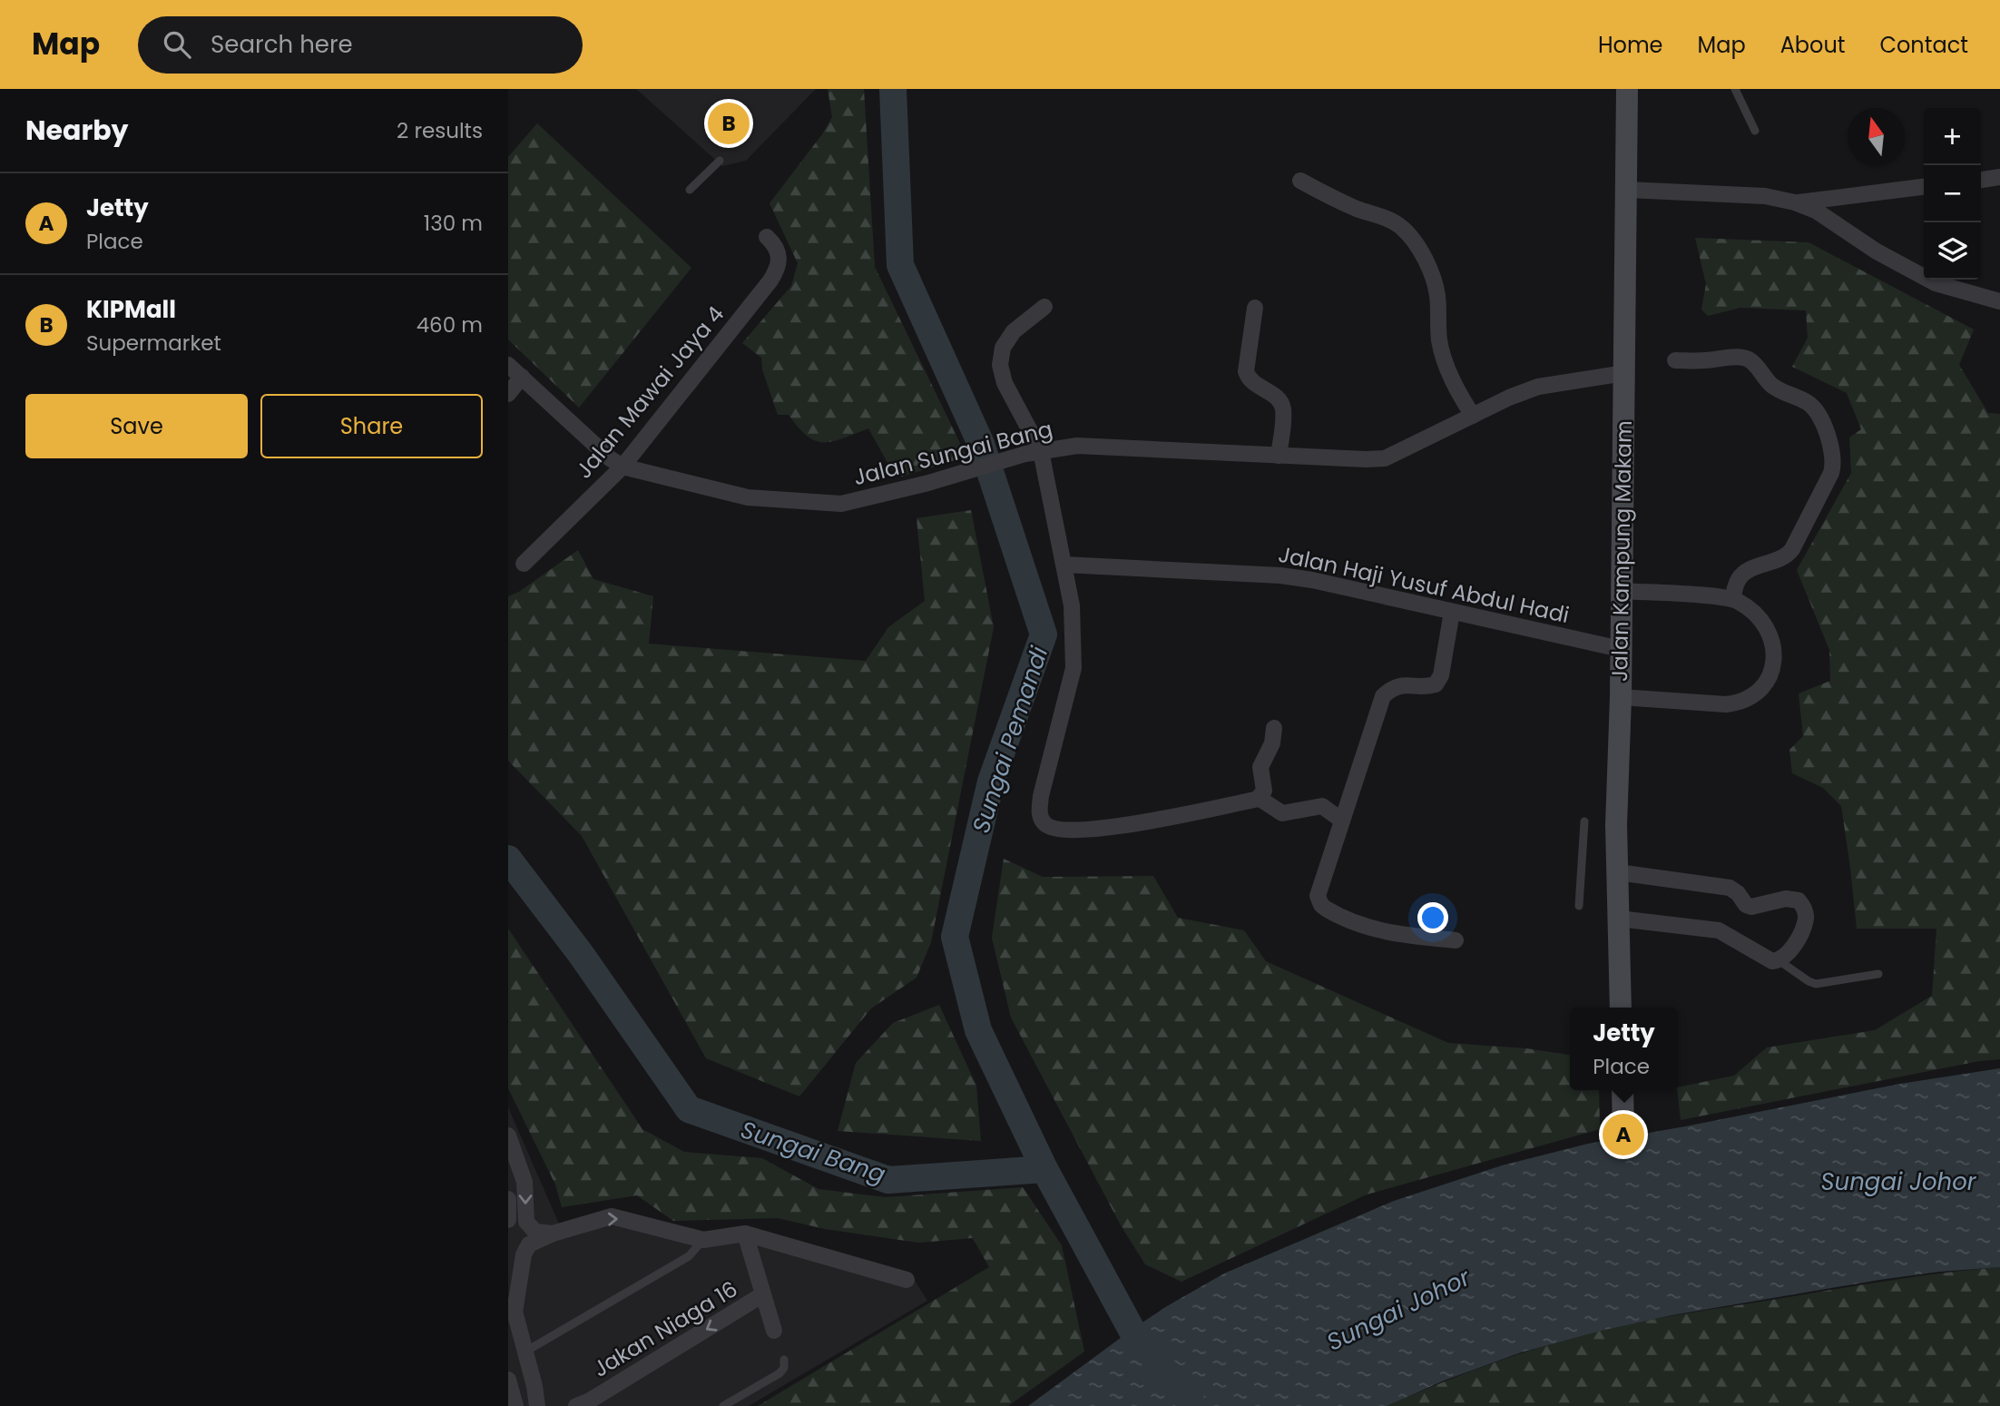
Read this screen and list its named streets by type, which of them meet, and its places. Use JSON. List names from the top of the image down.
{
  "streets": {
    "street": [
      "Jalan Mawai Jaya 4",
      "Jalan Sungai Bang",
      "Jalan Kampung Makam",
      "Jalan Haji Yusuf Abdul Hadi",
      "Jakan Niaga 16"
    ]
  },
  "crossings": [
    ["Jalan Mawai Jaya 4", "Jalan Sungai Bang"],
    ["Jalan Sungai Bang", "Jalan Kampung Makam"],
    ["Jalan Kampung Makam", "Jalan Haji Yusuf Abdul Hadi"]
  ],
  "one_way": ["Jakan Niaga 16"],
  "water": ["Sungai Pemandi", "Sungai Bang", "Sungai Johor"],
  "north": "top",
  "page": {
    "header": "Map",
    "search": "Search here",
    "nav": [
      "Home",
      "Map",
      "About",
      "Contact"
    ],
    "heading": ["Nearby", "2 results"],
    "pins": ["B", "A"],
    "map_buttons": ["+", "−"],
    "list": [
      {
        "mark": "A",
        "name": "Jetty",
        "note": "Place",
        "value": "130 m"
      },
      {
        "mark": "B",
        "name": "KIPMall",
        "note": "Supermarket",
        "value": "460 m"
      }
    ],
    "buttons": ["Save", "Share"],
    "popup": ["Jetty", "Place"]
  }
}
